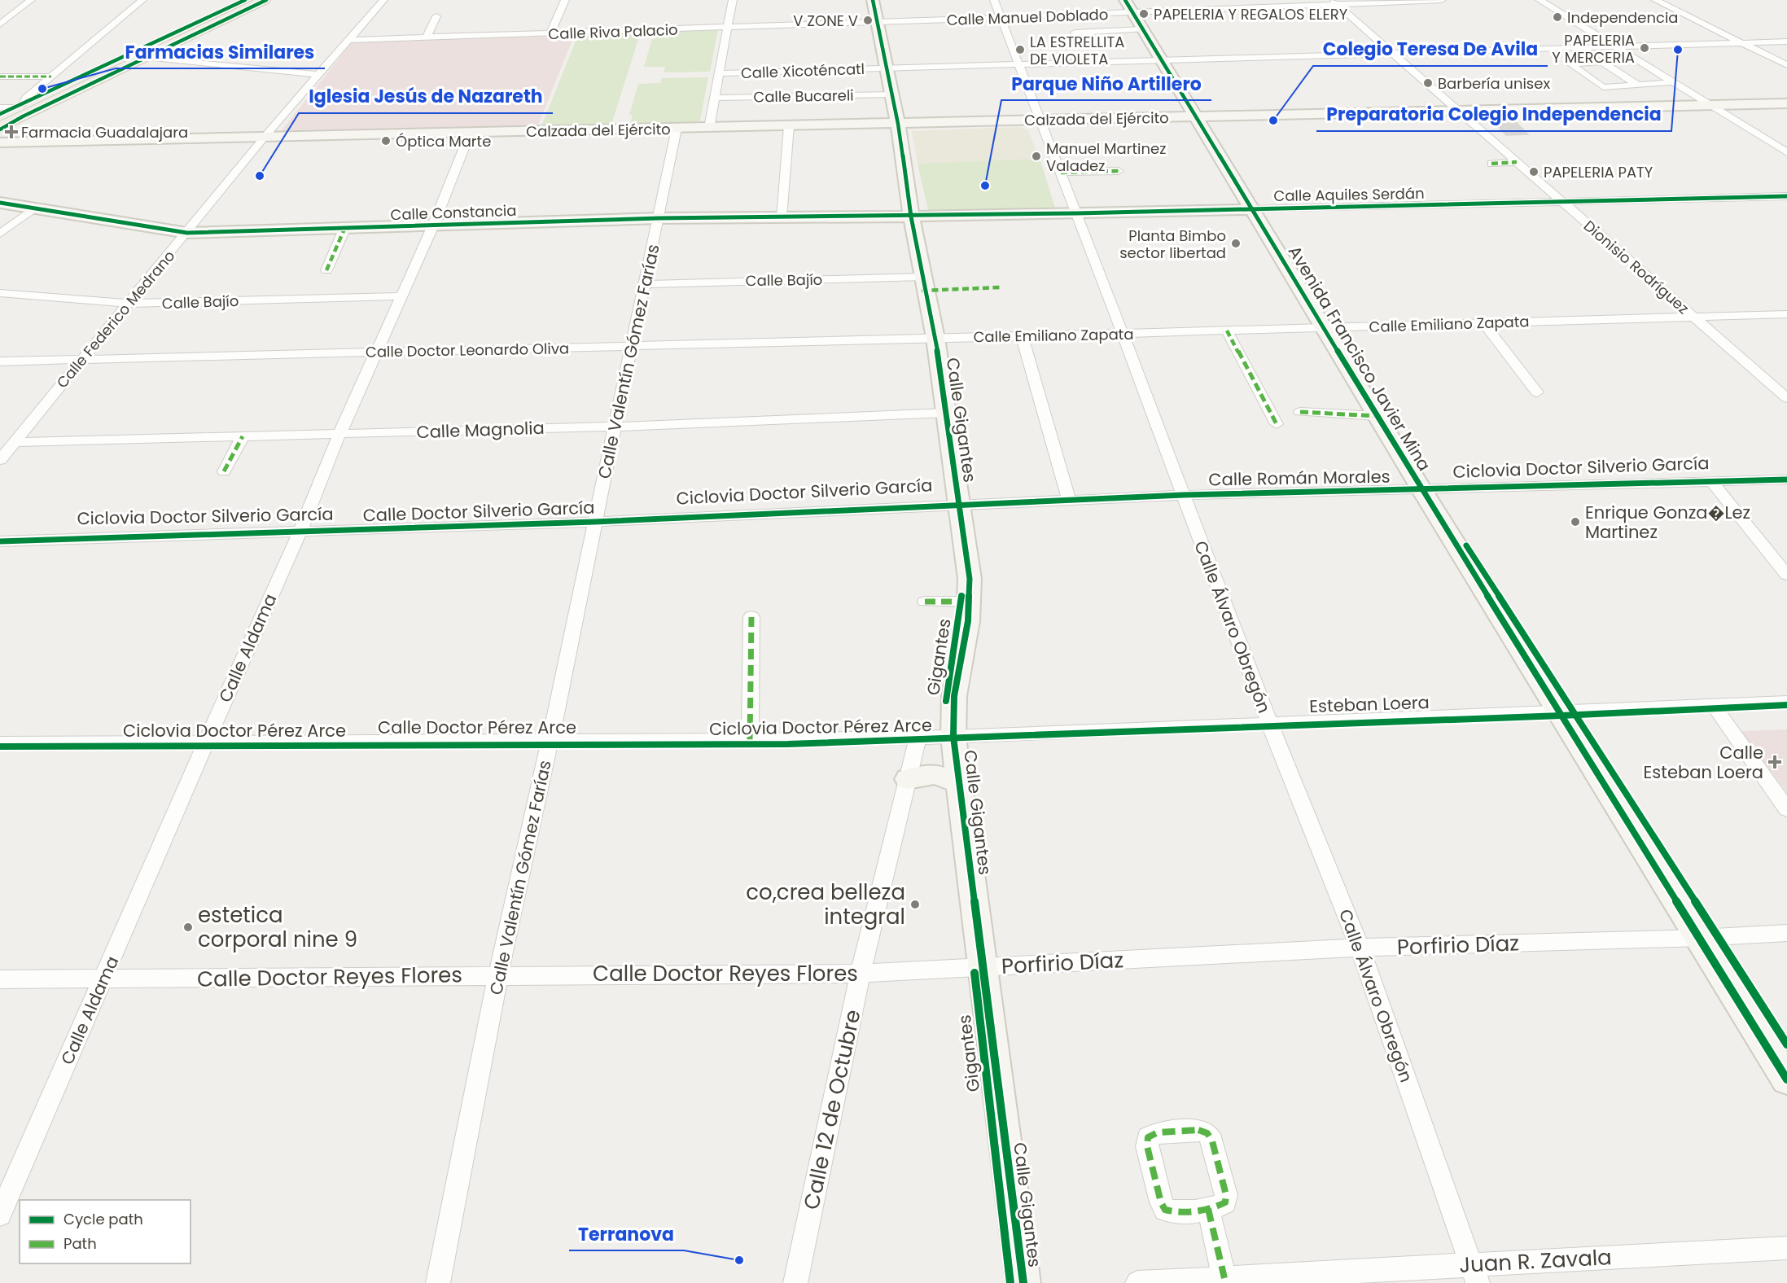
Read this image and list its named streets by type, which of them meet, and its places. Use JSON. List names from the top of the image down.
{
  "streets": {
    "main road": [
      "Calzada del Ejército",
      "Calle Aquiles Serdán",
      "Calle Constancia",
      "Avenida Francisco Javier Mina",
      "Calle Gigantes"
    ],
    "street": [
      "Calle Manuel Doblado",
      "Calle Riva Palacio",
      "Calle Xicoténcatl",
      "Calle Bucareli",
      "Dionisio Rodríguez",
      "Calle Bajío",
      "Calle Federico Medrano",
      "Calle Emiliano Zapata",
      "Calle Doctor Leonardo Oliva",
      "Calle Valentín Gómez Farías",
      "Calle Magnolia",
      "Calle Román Morales",
      "Calle Doctor Silverio García",
      "Calle Álvaro Obregón",
      "Calle Aldama",
      "Esteban Loera",
      "Calle Doctor Pérez Arce",
      "Porfirio Díaz",
      "Calle Doctor Reyes Flores",
      "Calle 12 de Octubre",
      "Juan R. Zavala"
    ],
    "cycle path": ["Ciclovia Doctor Silverio García", "Gigantes", "Ciclovia Doctor Pérez Arce"]
  },
  "crossings": [
    ["Calle Manuel Doblado", "Calle Riva Palacio"],
    ["Calle Manuel Doblado", "Dionisio Rodríguez"],
    ["Calle Manuel Doblado", "Avenida Francisco Javier Mina"],
    ["Calle Manuel Doblado", "Calle Gigantes"],
    ["Calle Manuel Doblado", "Calle Álvaro Obregón"],
    ["Calle Riva Palacio", "Calle Federico Medrano"],
    ["Calle Riva Palacio", "Calle Gigantes"],
    ["Calle Xicoténcatl", "Dionisio Rodríguez"],
    ["Calle Xicoténcatl", "Avenida Francisco Javier Mina"],
    ["Calle Xicoténcatl", "Calle Gigantes"],
    ["Calle Xicoténcatl", "Calle Álvaro Obregón"],
    ["Calle Bucareli", "Calle Gigantes"],
    ["Calzada del Ejército", "Dionisio Rodríguez"],
    ["Calzada del Ejército", "Calle Federico Medrano"],
    ["Calzada del Ejército", "Avenida Francisco Javier Mina"],
    ["Calzada del Ejército", "Calle Valentín Gómez Farías"],
    ["Calzada del Ejército", "Calle Gigantes"],
    ["Calzada del Ejército", "Calle Álvaro Obregón"],
    ["Calzada del Ejército", "Calle Aldama"],
    ["Calle Aquiles Serdán", "Calle Constancia"],
    ["Calle Aquiles Serdán", "Dionisio Rodríguez"],
    ["Calle Aquiles Serdán", "Avenida Francisco Javier Mina"],
    ["Calle Aquiles Serdán", "Calle Gigantes"],
    ["Calle Aquiles Serdán", "Calle Álvaro Obregón"],
    ["Calle Constancia", "Calle Federico Medrano"],
    ["Calle Constancia", "Calle Valentín Gómez Farías"],
    ["Calle Constancia", "Calle Gigantes"],
    ["Calle Constancia", "Calle Aldama"],
    ["Dionisio Rodríguez", "Calle Emiliano Zapata"],
    ["Calle Bajío", "Calle Federico Medrano"],
    ["Calle Bajío", "Calle Valentín Gómez Farías"],
    ["Calle Bajío", "Calle Gigantes"],
    ["Calle Bajío", "Calle Aldama"],
    ["Calle Federico Medrano", "Calle Doctor Leonardo Oliva"],
    ["Calle Federico Medrano", "Calle Magnolia"],
    ["Calle Emiliano Zapata", "Calle Doctor Leonardo Oliva"],
    ["Calle Emiliano Zapata", "Avenida Francisco Javier Mina"],
    ["Calle Emiliano Zapata", "Calle Gigantes"],
    ["Calle Emiliano Zapata", "Calle Álvaro Obregón"],
    ["Calle Doctor Leonardo Oliva", "Calle Valentín Gómez Farías"],
    ["Calle Doctor Leonardo Oliva", "Calle Gigantes"],
    ["Calle Doctor Leonardo Oliva", "Calle Aldama"],
    ["Avenida Francisco Javier Mina", "Calle Román Morales"],
    ["Avenida Francisco Javier Mina", "Esteban Loera"],
    ["Avenida Francisco Javier Mina", "Porfirio Díaz"],
    ["Calle Valentín Gómez Farías", "Calle Magnolia"],
    ["Calle Valentín Gómez Farías", "Calle Doctor Silverio García"],
    ["Calle Valentín Gómez Farías", "Calle Doctor Pérez Arce"],
    ["Calle Valentín Gómez Farías", "Calle Doctor Reyes Flores"],
    ["Calle Gigantes", "Calle Magnolia"],
    ["Calle Gigantes", "Calle Román Morales"],
    ["Calle Gigantes", "Calle Doctor Silverio García"],
    ["Calle Gigantes", "Esteban Loera"],
    ["Calle Gigantes", "Calle Doctor Pérez Arce"],
    ["Calle Gigantes", "Porfirio Díaz"],
    ["Calle Gigantes", "Calle Doctor Reyes Flores"],
    ["Calle Magnolia", "Calle Aldama"],
    ["Calle Román Morales", "Calle Doctor Silverio García"],
    ["Calle Román Morales", "Calle Álvaro Obregón"],
    ["Calle Doctor Silverio García", "Calle Aldama"],
    ["Calle Álvaro Obregón", "Esteban Loera"],
    ["Calle Álvaro Obregón", "Porfirio Díaz"],
    ["Calle Álvaro Obregón", "Juan R. Zavala"],
    ["Calle Aldama", "Calle Doctor Pérez Arce"],
    ["Calle Aldama", "Calle Doctor Reyes Flores"],
    ["Esteban Loera", "Calle Doctor Pérez Arce"],
    ["Calle Doctor Pérez Arce", "Calle 12 de Octubre"],
    ["Porfirio Díaz", "Calle Doctor Reyes Flores"],
    ["Calle Doctor Reyes Flores", "Calle 12 de Octubre"]
  ],
  "places": {
    "other": [
      "PAPELERIA Y REGALOS ELERY",
      "Independencia",
      "V ZONE V",
      "PAPELERIA Y MERCERIA",
      "LA ESTRELLITA DE VIOLETA",
      "Preparatoria Colegio Independencia",
      "Barbería unisex",
      "Farmacias Similares",
      "Colegio Teresa De Avila",
      "Óptica Marte",
      "Manuel Martinez Valadez",
      "PAPELERIA PATY",
      "Iglesia Jesús de Nazareth",
      "Parque Niño Artillero",
      "Planta Bimbo sector libertad",
      "Enrique Gonza�Lez Martinez",
      "co,crea belleza integral",
      "estetica corporal nine 9",
      "Terranova"
    ],
    "health": ["Farmacia Guadalajara", "Calle Esteban Loera"]
  },
  "legend": ["Cycle path", "Path"]
}
